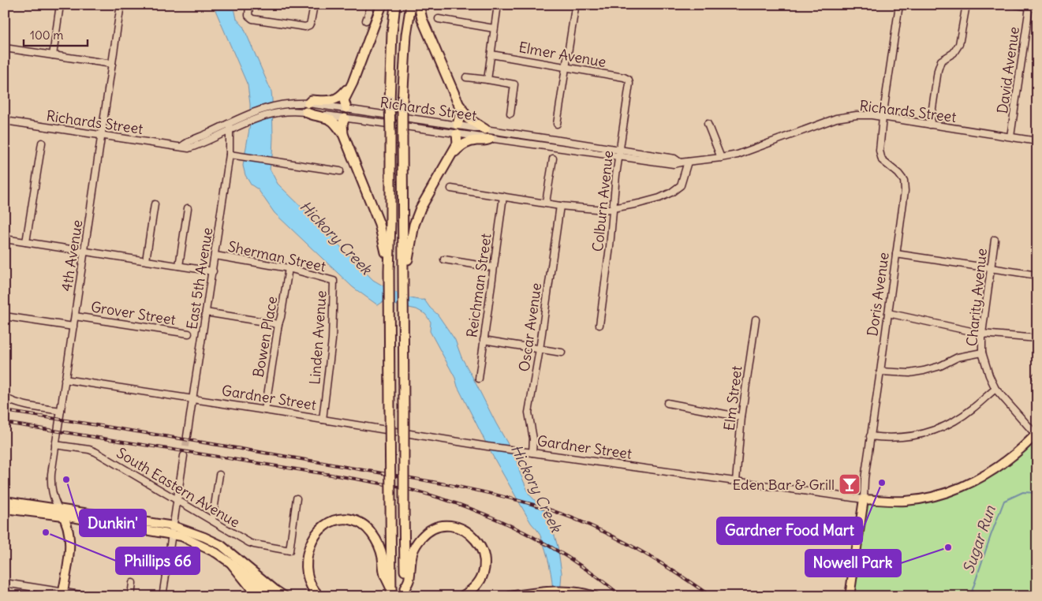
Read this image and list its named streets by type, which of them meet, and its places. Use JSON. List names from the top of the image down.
{
  "streets": {
    "main road": ["Doris Avenue", "Gardner Street"],
    "street": [
      "Elmer Avenue",
      "David Avenue",
      "Richards Street",
      "Colburn Avenue",
      "4th Avenue",
      "Sherman Street",
      "East 5th Avenue",
      "Reichman Street",
      "Charity Avenue",
      "Grover Street",
      "Oscar Avenue",
      "Bowen Place",
      "Linden Avenue",
      "Elm Street",
      "South Eastern Avenue"
    ]
  },
  "crossings": [
    ["Elmer Avenue", "Colburn Avenue"],
    ["David Avenue", "Richards Street"],
    ["Richards Street", "Colburn Avenue"],
    ["Richards Street", "4th Avenue"],
    ["Richards Street", "East 5th Avenue"],
    ["Richards Street", "Doris Avenue"],
    ["4th Avenue", "Grover Street"],
    ["4th Avenue", "Gardner Street"],
    ["4th Avenue", "South Eastern Avenue"],
    ["Sherman Street", "East 5th Avenue"],
    ["Sherman Street", "Bowen Place"],
    ["Sherman Street", "Linden Avenue"],
    ["East 5th Avenue", "Gardner Street"],
    ["Doris Avenue", "Gardner Street"],
    ["Charity Avenue", "Gardner Street"],
    ["Oscar Avenue", "Gardner Street"],
    ["Bowen Place", "Gardner Street"],
    ["Linden Avenue", "Gardner Street"],
    ["Gardner Street", "Elm Street"]
  ],
  "water": ["Hickory Creek", "Sugar Run"],
  "places": {
    "other": [
      "Dunkin'",
      "Gardner Food Mart",
      "Phillips 66",
      "Nowell Park"
    ],
    "bar": ["Eden Bar & Grill"]
  },
  "scale_bar": "100 m"
}
